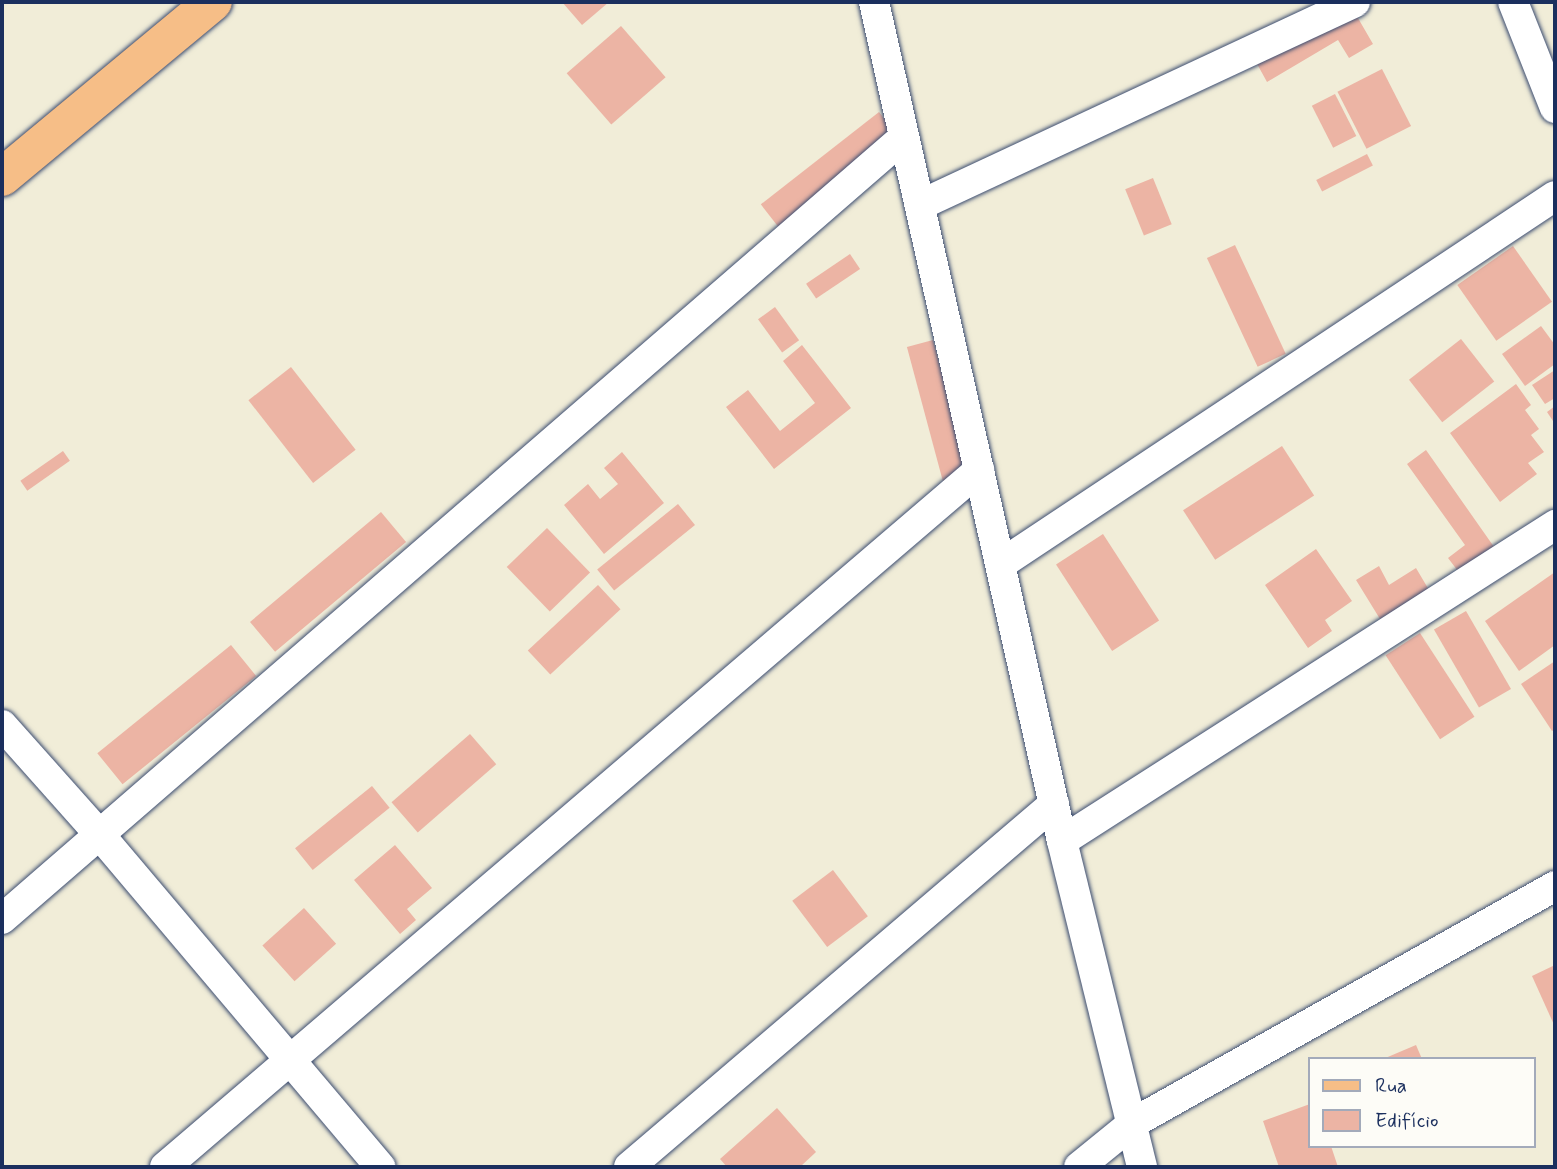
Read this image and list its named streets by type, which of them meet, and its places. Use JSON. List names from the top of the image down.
{
  "legend": ["Rua", "Edifício"]
}
